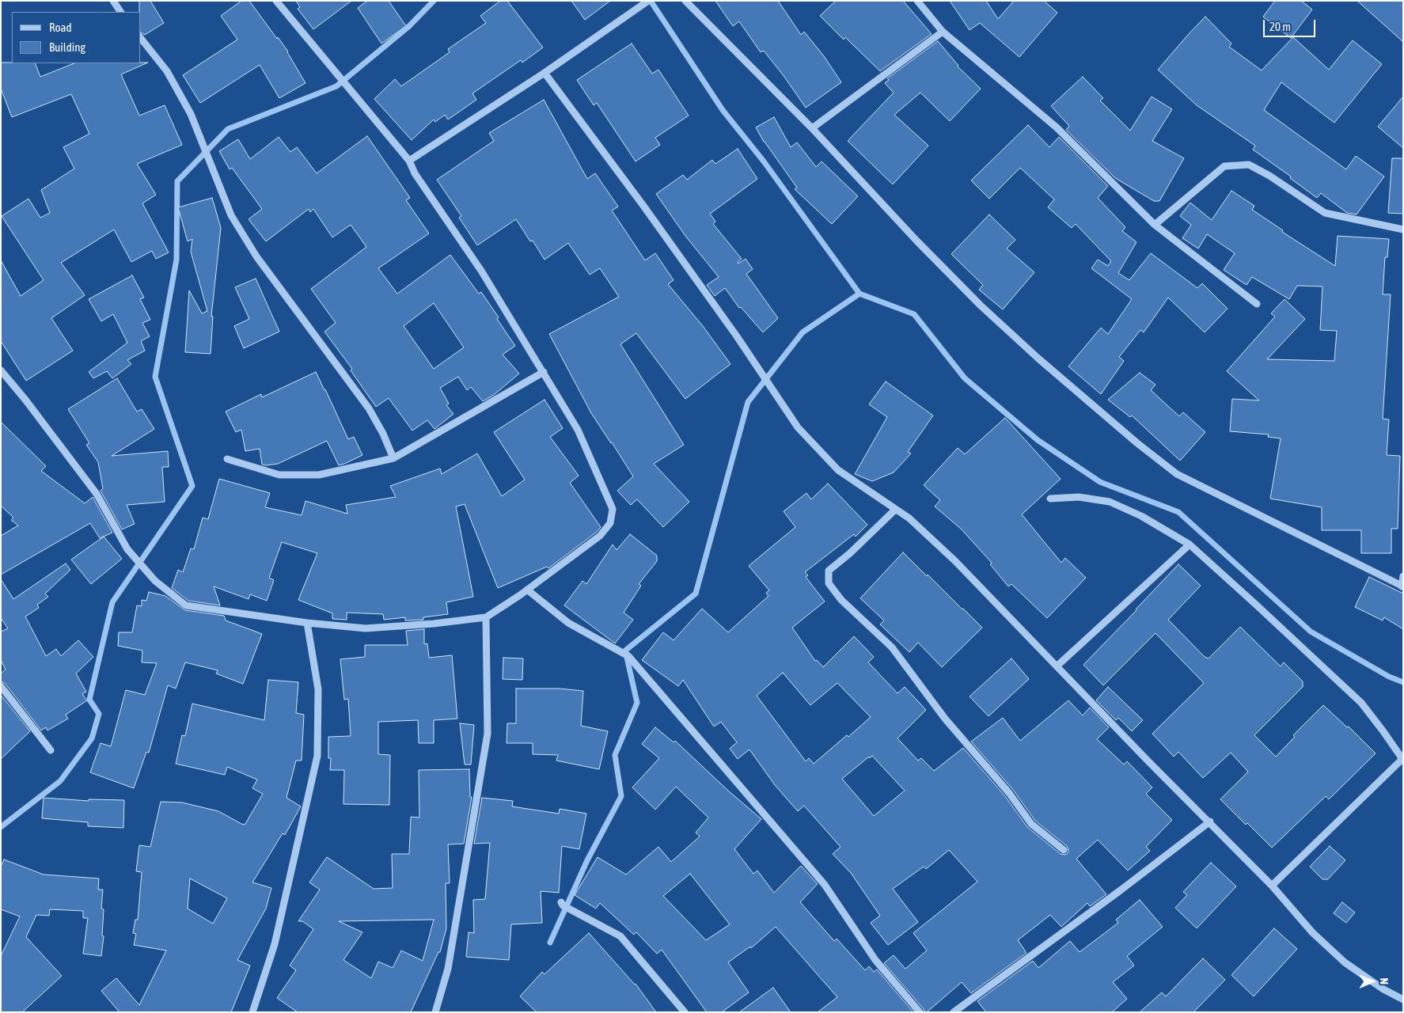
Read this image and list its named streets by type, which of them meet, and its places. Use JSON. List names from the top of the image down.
{
  "legend": ["Road", "Building"],
  "scale_bar": "20 m",
  "north": "right"
}
